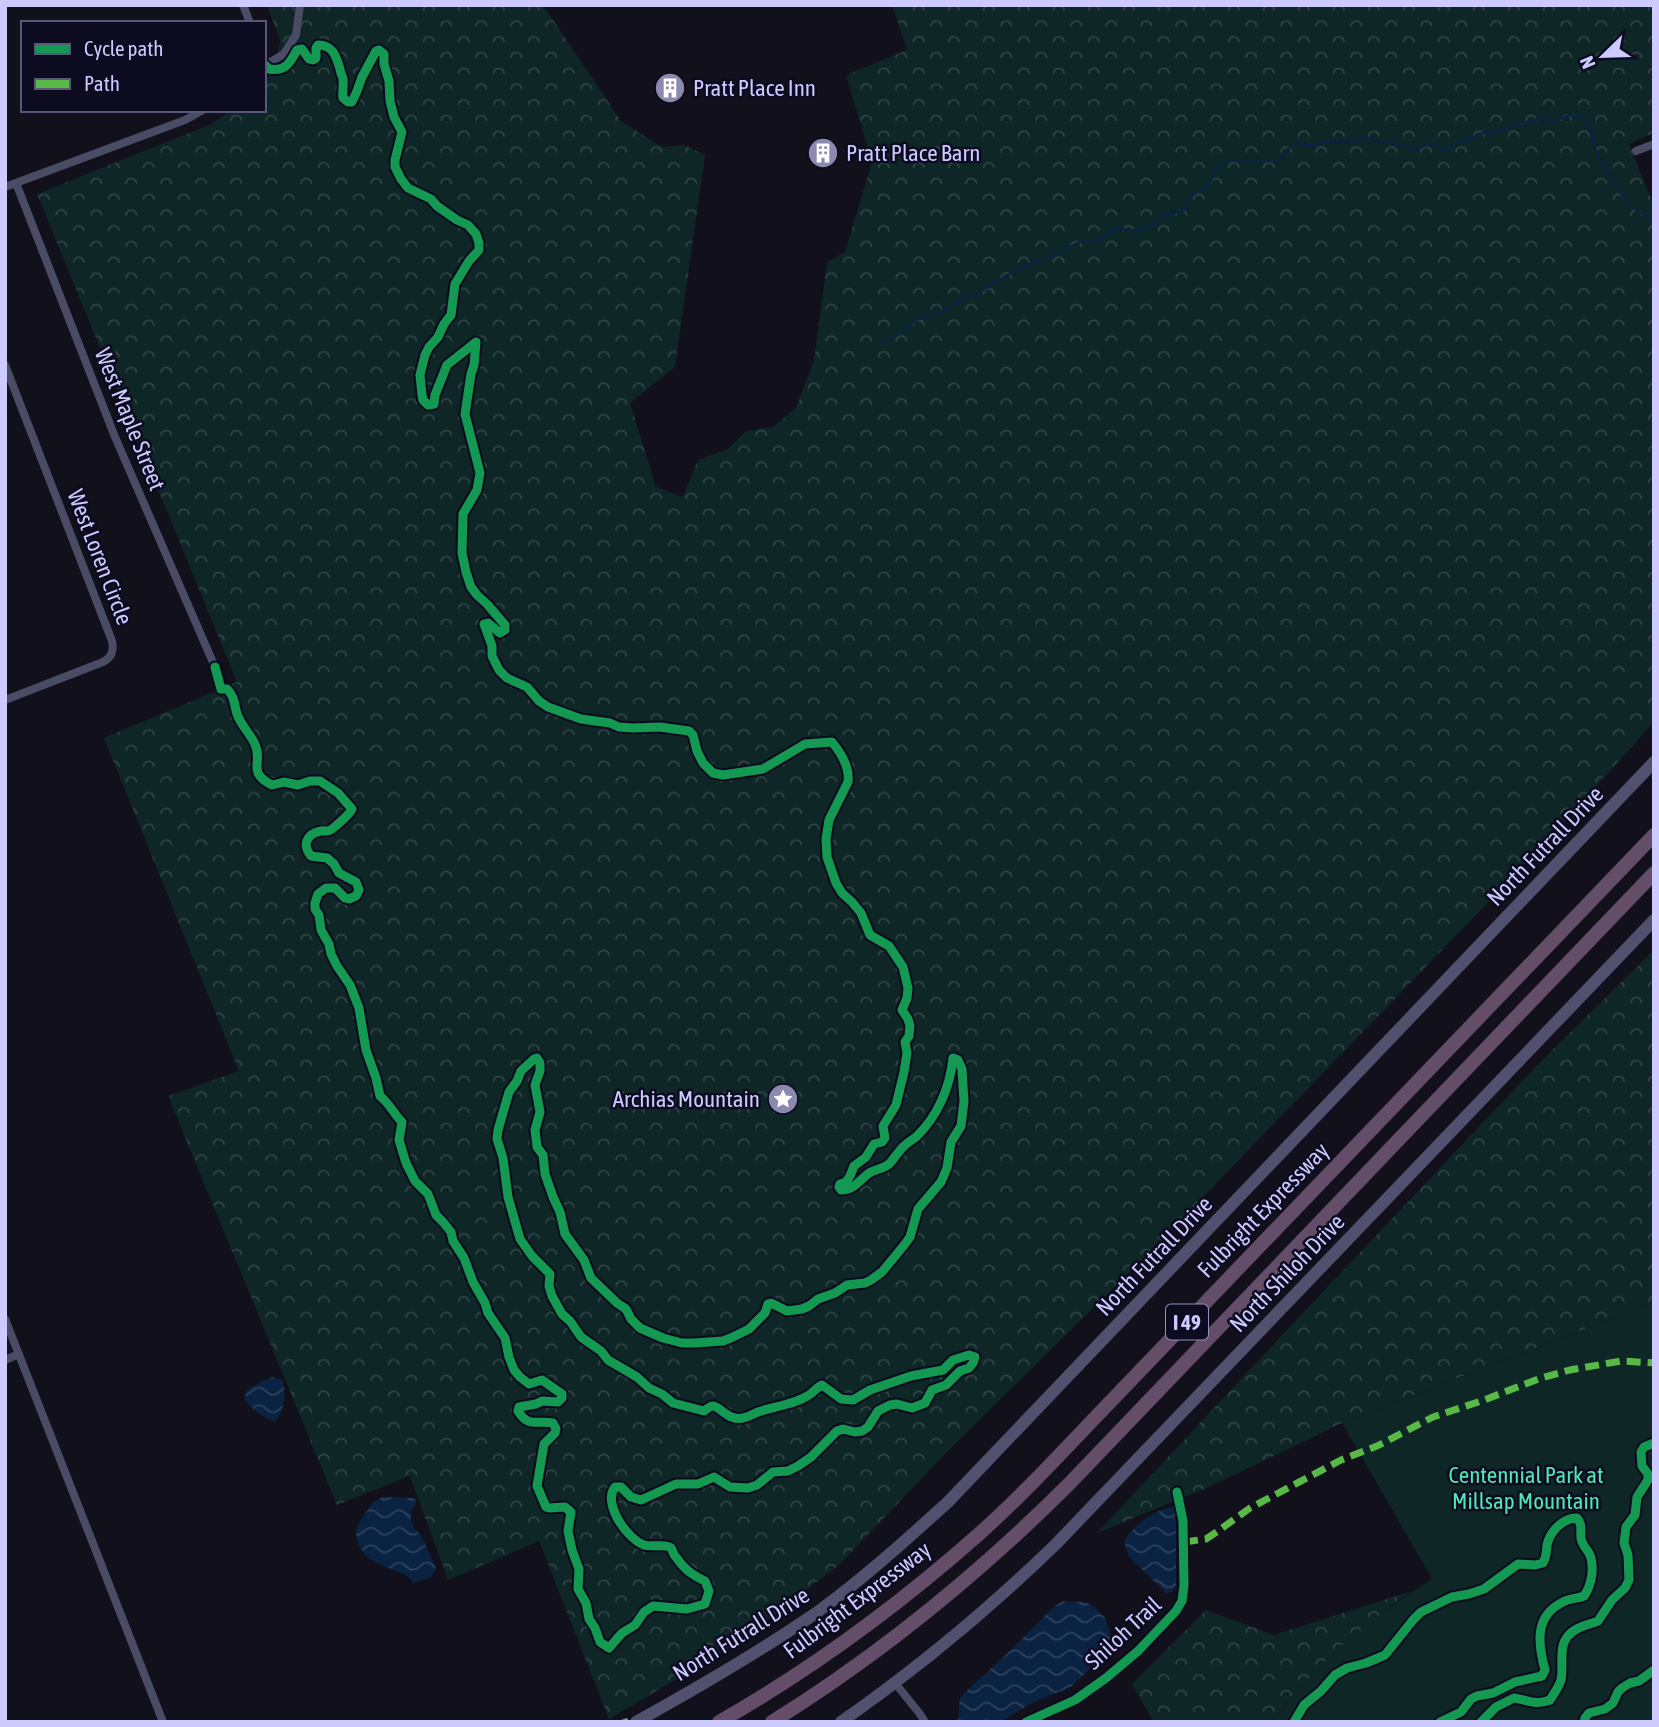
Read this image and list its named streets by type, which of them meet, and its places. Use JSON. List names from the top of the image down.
{
  "streets": {
    "highway": ["Fulbright Expressway", "I 49"],
    "main road": ["North Futrall Drive", "North Shiloh Drive"],
    "street": ["West Maple Street", "West Loren Circle"],
    "cycle path": ["Shiloh Trail"]
  },
  "parks": ["Centennial Park at Millsap Mountain"],
  "places": {
    "building": ["Pratt Place Inn", "Pratt Place Barn"],
    "place": ["Archias Mountain"]
  },
  "legend": ["Cycle path", "Path"],
  "north": "bottom left"
}
